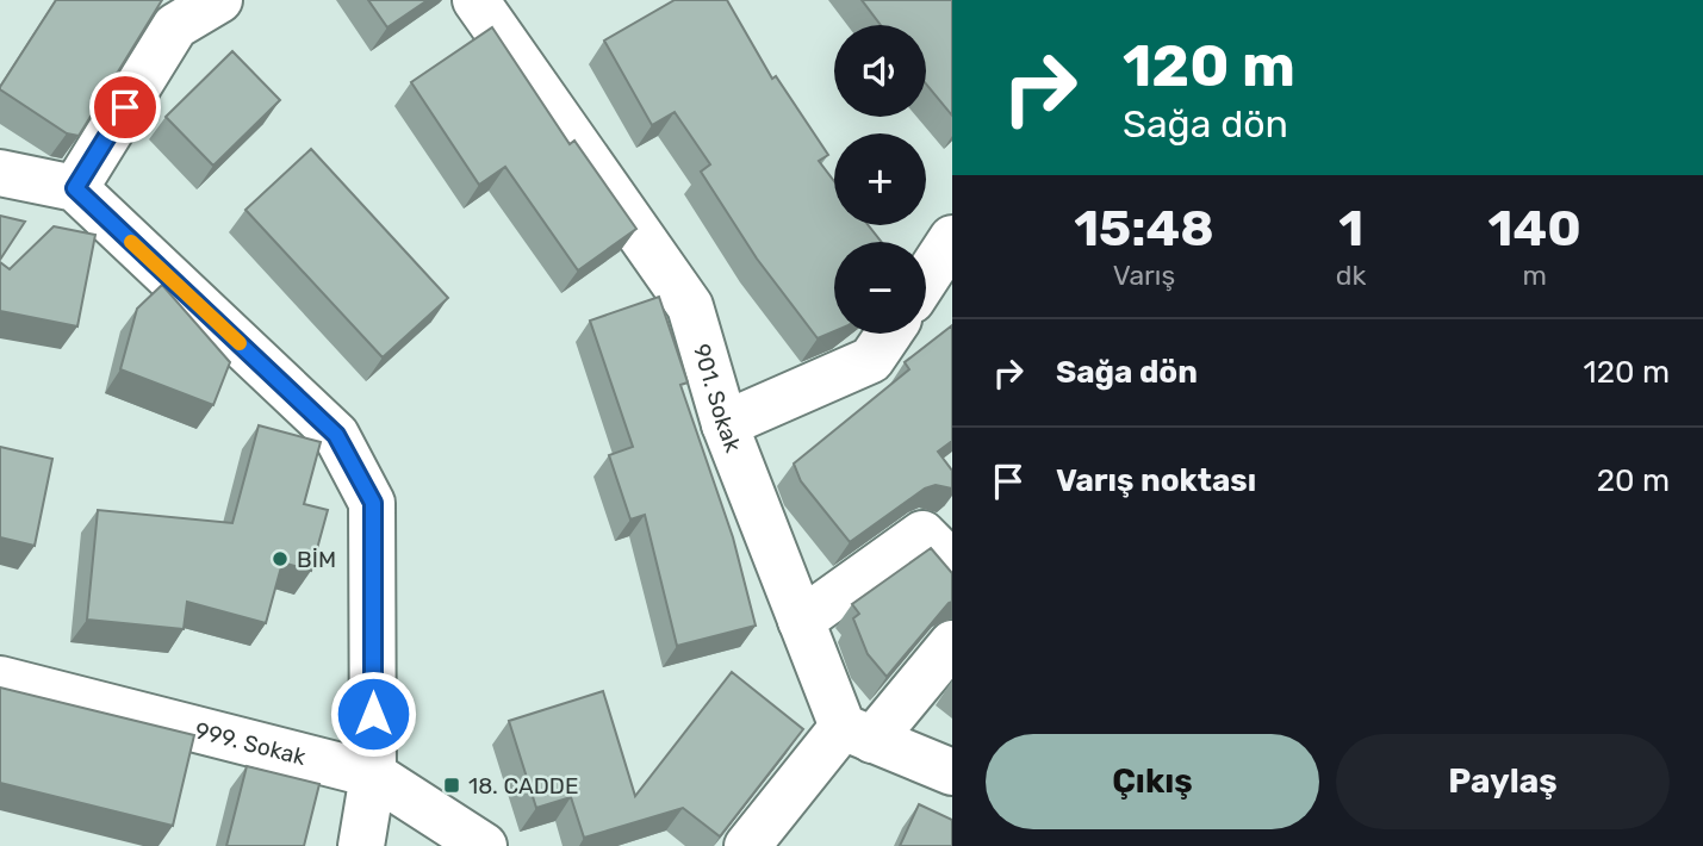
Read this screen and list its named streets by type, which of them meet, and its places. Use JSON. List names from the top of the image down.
{
  "streets": {
    "street": ["901. Sokak", "999. Sokak"]
  },
  "places": {
    "other": ["BİM"],
    "transit": ["18. CADDE"]
  },
  "page": {
    "turn": ["120 m", "Sağa dön"],
    "map_buttons": ["+", "−"],
    "eta": [
      "15:48",
      "Varış",
      "1",
      "dk",
      "140",
      "m"
    ],
    "list": [
      {
        "name": "Sağa dön",
        "value": "120 m"
      },
      {
        "name": "Varış noktası",
        "value": "20 m"
      }
    ],
    "buttons": ["Çıkış", "Paylaş"]
  }
}
